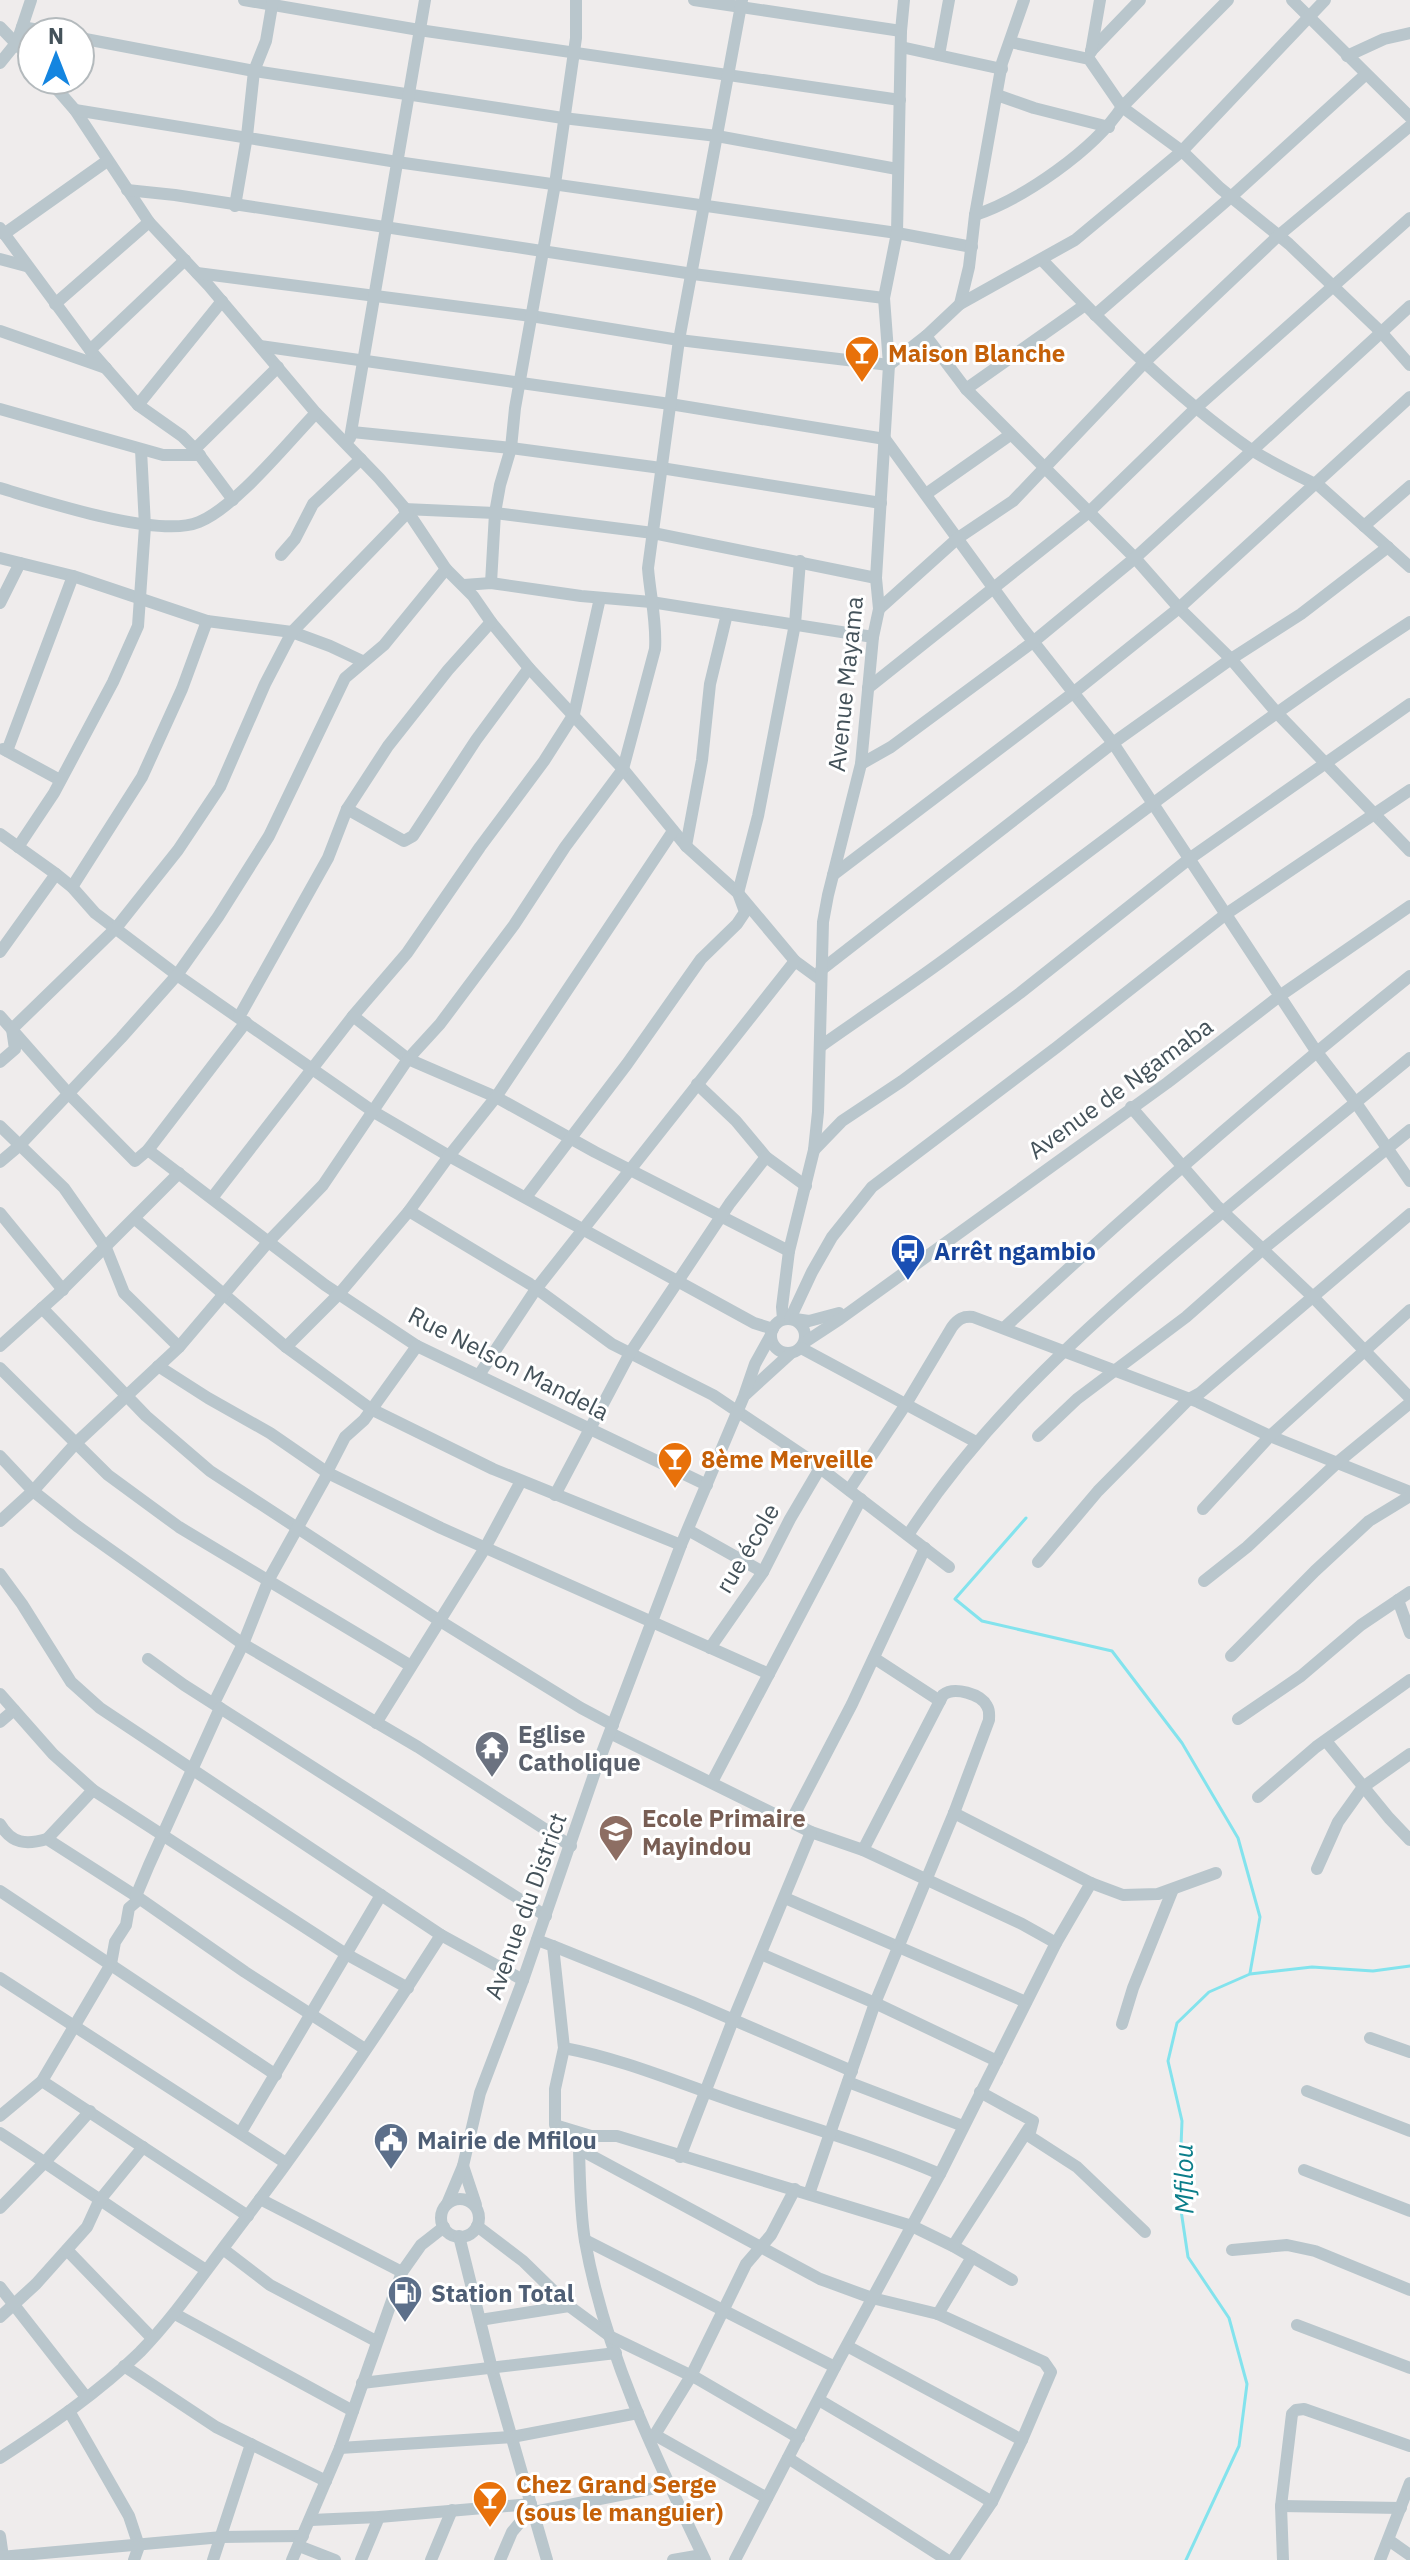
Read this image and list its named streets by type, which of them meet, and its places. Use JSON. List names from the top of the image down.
{
  "streets": {
    "street": [
      "Avenue Mayama",
      "Avenue de Ngamaba",
      "Rue Nelson Mandela",
      "rue école",
      "Avenue du District"
    ]
  },
  "crossings": [
    ["Avenue Mayama", "Avenue de Ngamaba"],
    ["Avenue Mayama", "Avenue du District"],
    ["Avenue de Ngamaba", "Avenue du District"],
    ["Rue Nelson Mandela", "Avenue du District"]
  ],
  "water": ["Mfilou"],
  "places": {
    "bar": ["Maison Blanche", "8ème Merveille", "Chez Grand Serge (sous le manguier)"],
    "bus stop": ["Arrêt ngambio"],
    "temple": ["Eglise Catholique"],
    "school or university": ["Ecole Primaire Mayindou"],
    "public building": ["Mairie de Mfilou"],
    "fuel station": ["Station Total"]
  },
  "north": "top"
}
